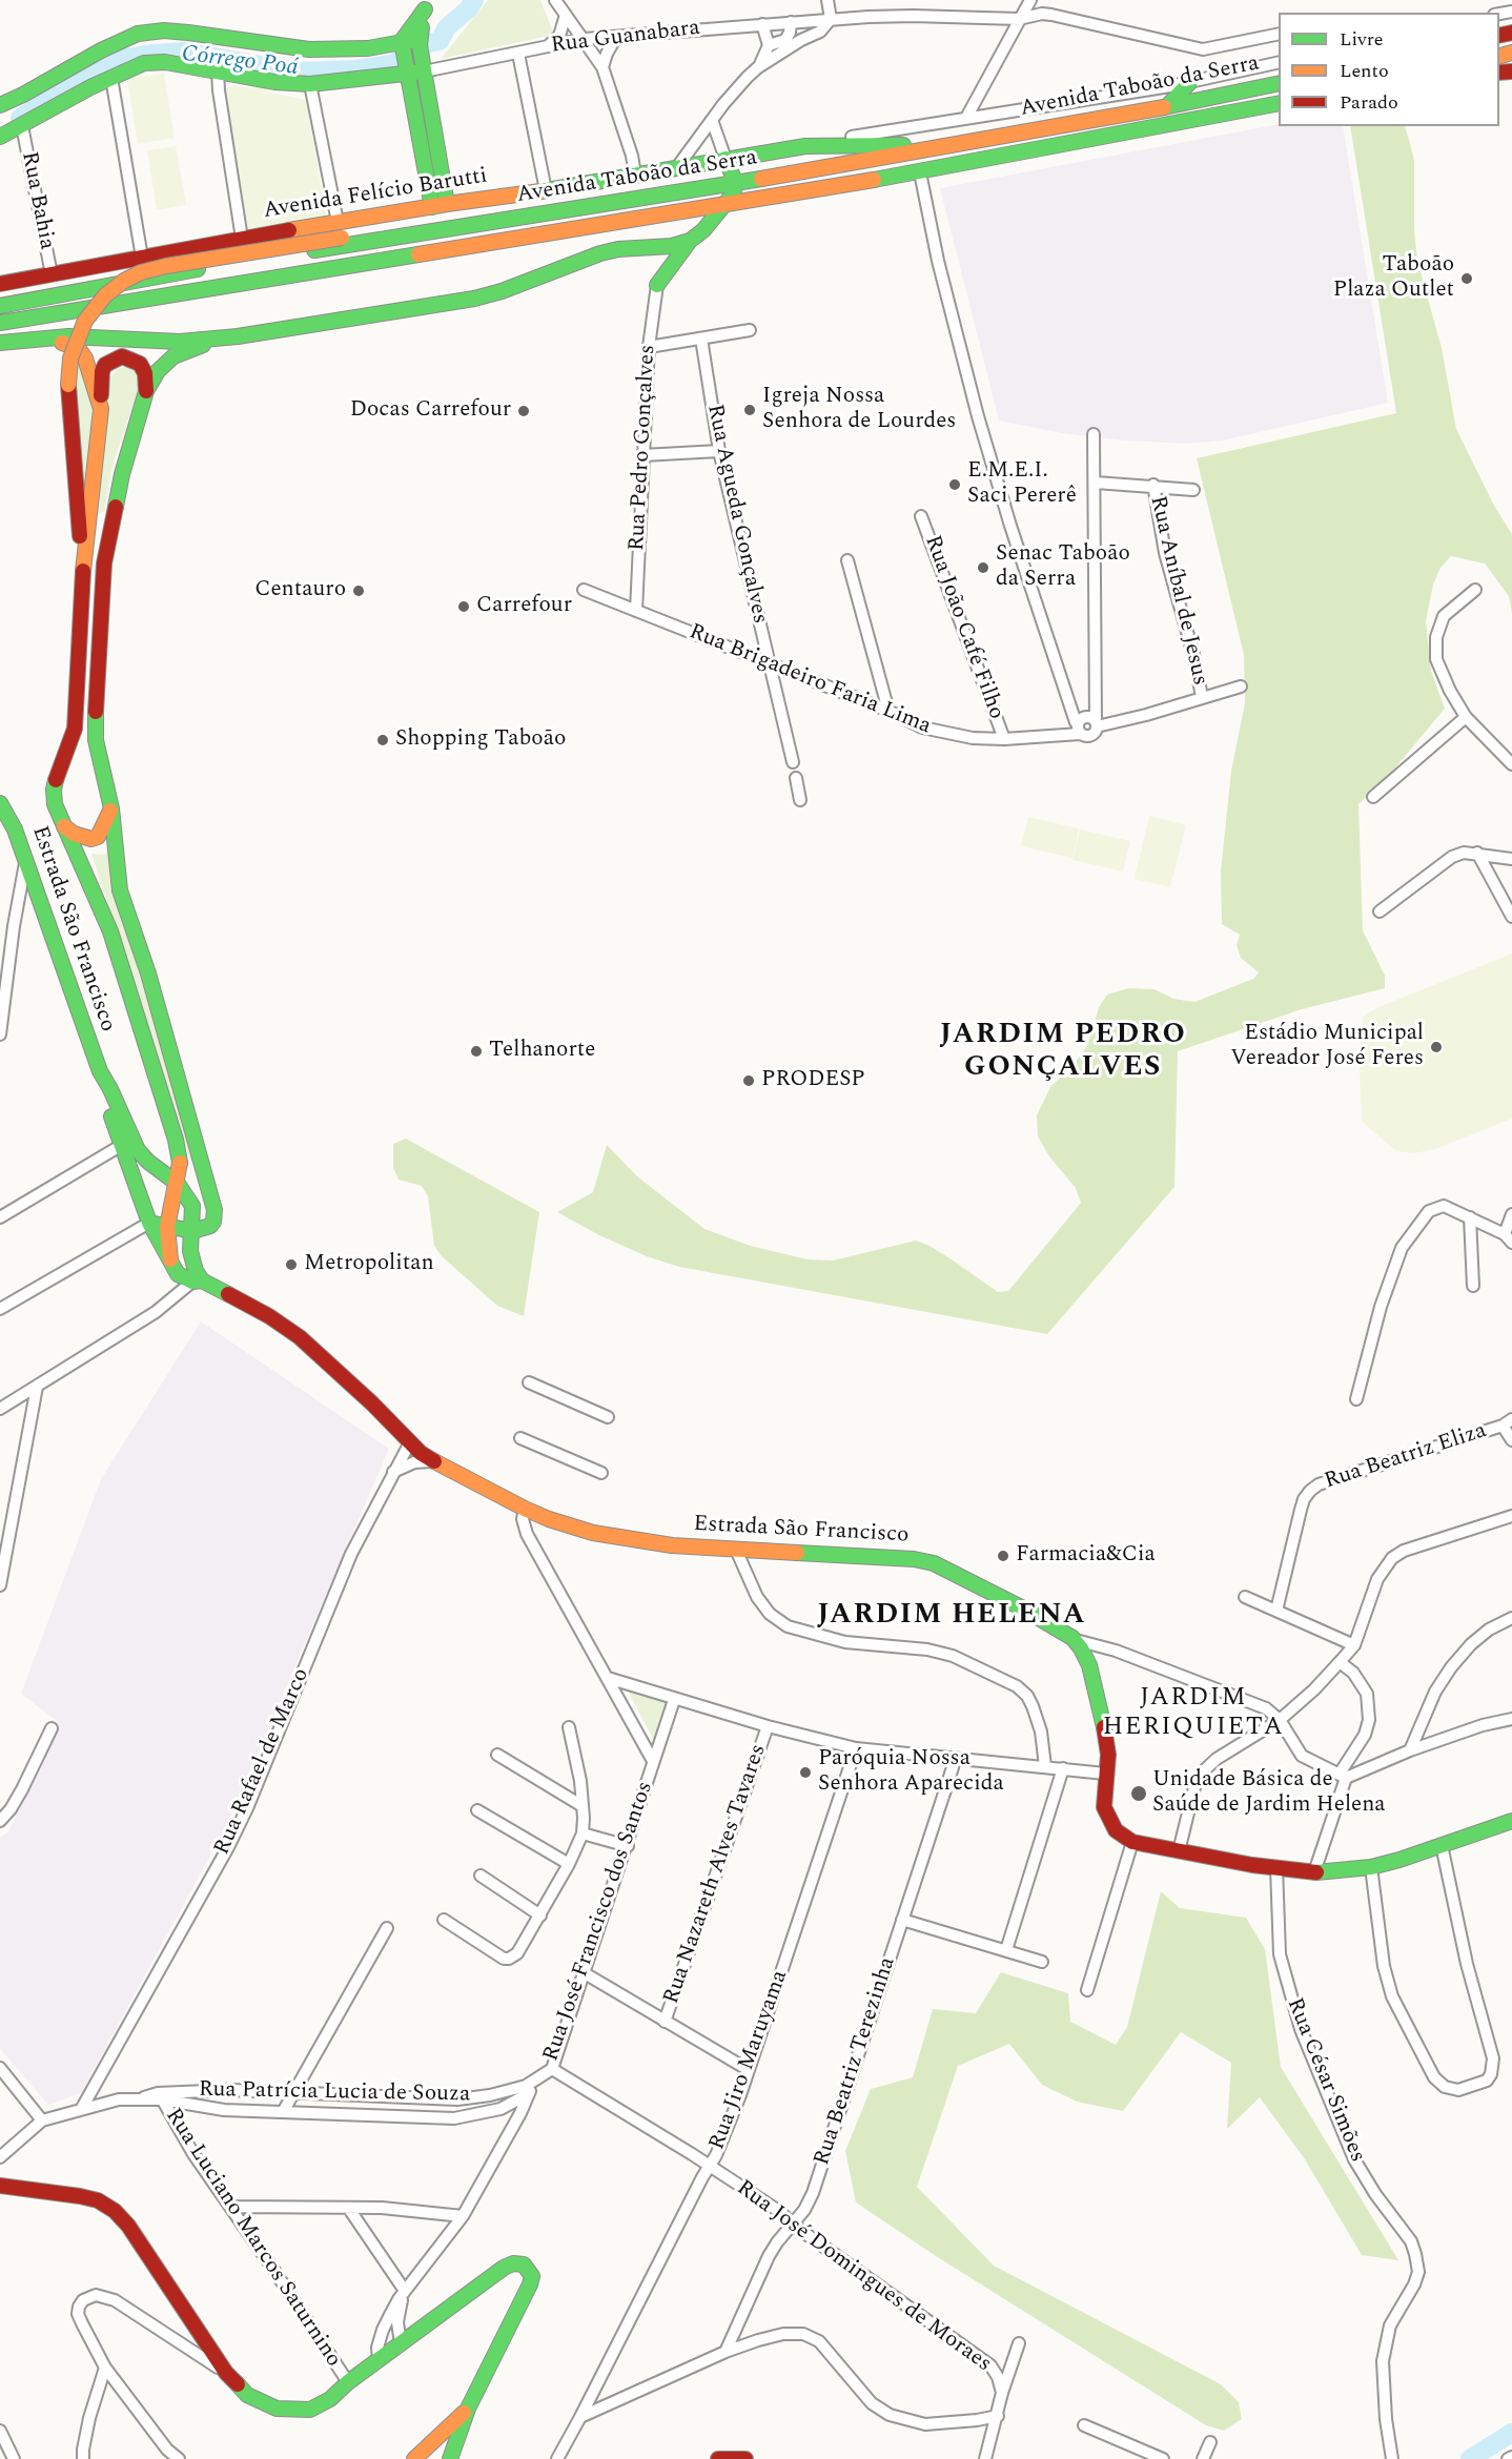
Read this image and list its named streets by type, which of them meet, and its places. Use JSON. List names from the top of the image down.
{
  "streets": {
    "main road": ["Avenida Taboão da Serra", "Avenida Felício Barutti", "Estrada São Francisco"],
    "street": [
      "Rua Guanabara",
      "Rua Bahia",
      "Rua Pedro Gonçalves",
      "Rua Agueda Gonçalves",
      "Rua Aníbal de Jesus",
      "Rua João Café Filho",
      "Rua Brigadeiro Faria Lima",
      "Rua Beatriz Eliza",
      "Rua Rafael de Marco",
      "Rua Nazareth Alves Tavares",
      "Rua José Francisco dos Santos",
      "Rua Jiro Maruyama",
      "Rua Beatriz Terezinha",
      "Rua César Simões",
      "Rua Patrícia Lucia de Souza",
      "Rua Luciano Marcos Saturnino",
      "Rua José Domingues de Moraes"
    ]
  },
  "crossings": [
    ["Avenida Felício Barutti", "Rua Bahia"],
    ["Rua Pedro Gonçalves", "Rua Brigadeiro Faria Lima"],
    ["Rua Agueda Gonçalves", "Rua Brigadeiro Faria Lima"],
    ["Rua João Café Filho", "Rua Brigadeiro Faria Lima"],
    ["Estrada São Francisco", "Rua Rafael de Marco"],
    ["Estrada São Francisco", "Rua José Francisco dos Santos"],
    ["Rua Rafael de Marco", "Rua Patrícia Lucia de Souza"],
    ["Rua José Francisco dos Santos", "Rua Patrícia Lucia de Souza"],
    ["Rua José Francisco dos Santos", "Rua José Domingues de Moraes"],
    ["Rua Jiro Maruyama", "Rua José Domingues de Moraes"],
    ["Rua Beatriz Terezinha", "Rua José Domingues de Moraes"],
    ["Rua Patrícia Lucia de Souza", "Rua Luciano Marcos Saturnino"]
  ],
  "districts": ["JARDIM PEDRO GONÇALVES", "JARDIM HELENA", "JARDIM HERIQUIETA"],
  "water": ["Córrego Poá"],
  "places": [
    "Taboão Plaza Outlet",
    "Igreja Nossa Senhora de Lourdes",
    "Docas Carrefour",
    "E.M.E.I. Saci Pererê",
    "Senac Taboão da Serra",
    "Centauro",
    "Carrefour",
    "Shopping Taboão",
    "Estádio Municipal Vereador José Feres",
    "Telhanorte",
    "PRODESP",
    "Metropolitan",
    "Farmacia&Cia",
    "Paróquia Nossa Senhora Aparecida",
    "Unidade Básica de Saúde de Jardim Helena"
  ],
  "legend": ["Livre", "Lento", "Parado"]
}
